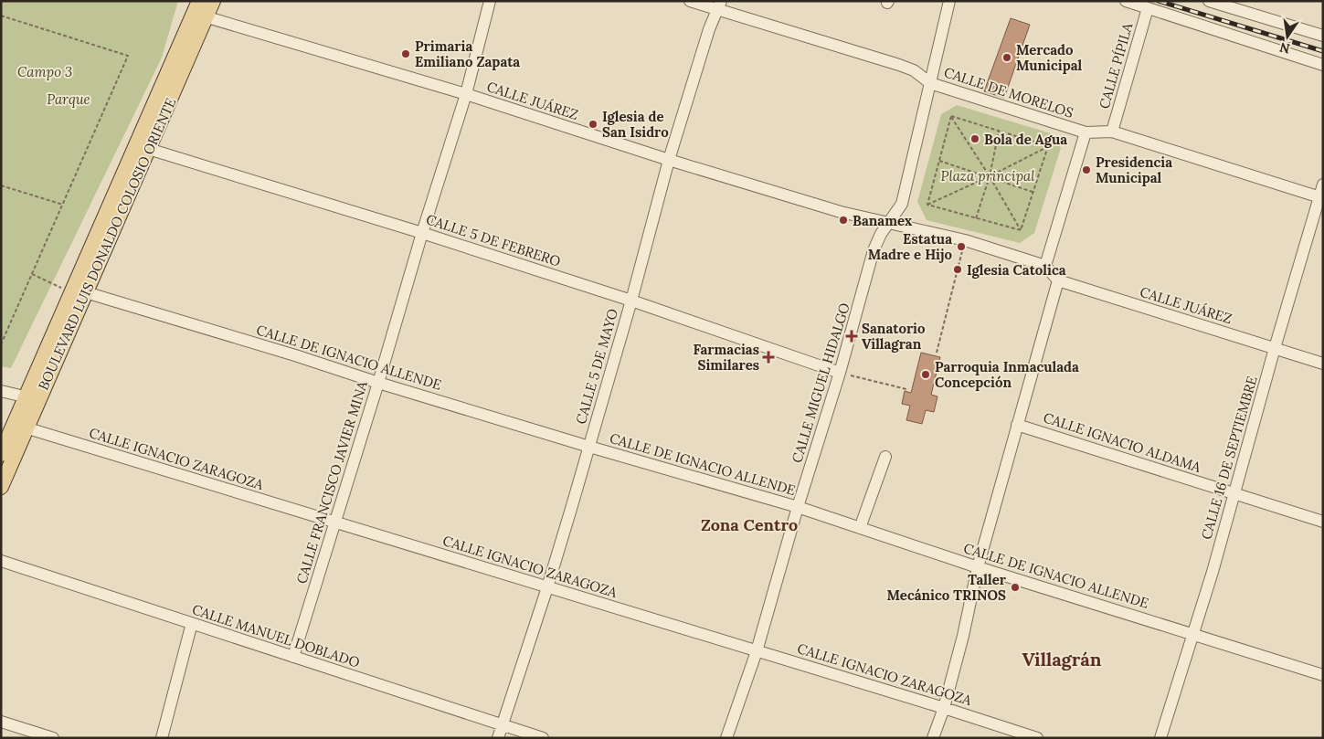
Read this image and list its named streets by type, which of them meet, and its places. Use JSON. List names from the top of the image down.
{
  "streets": {
    "main road": ["BOULEVARD LUIS DONALDO COLOSIO ORIENTE"],
    "street": [
      "CALLE PÍPILA",
      "CALLE DE MORELOS",
      "CALLE JUÁREZ",
      "CALLE 5 DE FEBRERO",
      "CALLE DE IGNACIO ALLENDE",
      "CALLE 5 DE MAYO",
      "CALLE MIGUEL HIDALGO",
      "CALLE IGNACIO ALDAMA",
      "CALLE 16 DE SEPTIEMBRE",
      "CALLE IGNACIO ZARAGOZA",
      "CALLE FRANCISCO JAVIER MINA",
      "CALLE MANUEL DOBLADO"
    ]
  },
  "crossings": [
    ["CALLE PÍPILA", "CALLE DE MORELOS"],
    ["CALLE DE MORELOS", "CALLE 5 DE MAYO"],
    ["CALLE DE MORELOS", "CALLE MIGUEL HIDALGO"],
    ["CALLE DE MORELOS", "CALLE 16 DE SEPTIEMBRE"],
    ["CALLE JUÁREZ", "BOULEVARD LUIS DONALDO COLOSIO ORIENTE"],
    ["CALLE JUÁREZ", "CALLE 5 DE MAYO"],
    ["CALLE JUÁREZ", "CALLE MIGUEL HIDALGO"],
    ["CALLE JUÁREZ", "CALLE 16 DE SEPTIEMBRE"],
    ["CALLE JUÁREZ", "CALLE FRANCISCO JAVIER MINA"],
    ["CALLE 5 DE FEBRERO", "BOULEVARD LUIS DONALDO COLOSIO ORIENTE"],
    ["CALLE 5 DE FEBRERO", "CALLE 5 DE MAYO"],
    ["CALLE 5 DE FEBRERO", "CALLE MIGUEL HIDALGO"],
    ["CALLE 5 DE FEBRERO", "CALLE FRANCISCO JAVIER MINA"],
    ["BOULEVARD LUIS DONALDO COLOSIO ORIENTE", "CALLE DE IGNACIO ALLENDE"],
    ["BOULEVARD LUIS DONALDO COLOSIO ORIENTE", "CALLE IGNACIO ZARAGOZA"],
    ["CALLE DE IGNACIO ALLENDE", "CALLE 5 DE MAYO"],
    ["CALLE DE IGNACIO ALLENDE", "CALLE MIGUEL HIDALGO"],
    ["CALLE DE IGNACIO ALLENDE", "CALLE 16 DE SEPTIEMBRE"],
    ["CALLE DE IGNACIO ALLENDE", "CALLE FRANCISCO JAVIER MINA"],
    ["CALLE 5 DE MAYO", "CALLE IGNACIO ZARAGOZA"],
    ["CALLE 5 DE MAYO", "CALLE MANUEL DOBLADO"],
    ["CALLE MIGUEL HIDALGO", "CALLE IGNACIO ZARAGOZA"],
    ["CALLE IGNACIO ALDAMA", "CALLE 16 DE SEPTIEMBRE"],
    ["CALLE IGNACIO ZARAGOZA", "CALLE FRANCISCO JAVIER MINA"],
    ["CALLE FRANCISCO JAVIER MINA", "CALLE MANUEL DOBLADO"]
  ],
  "districts": ["Zona Centro", "Villagrán"],
  "parks": ["Campo 3", "Parque", "Plaza principal"],
  "places": {
    "other": [
      "Primaria Emiliano Zapata",
      "Mercado Municipal",
      "Iglesia de San Isidro",
      "Bola de Agua",
      "Presidencia Municipal",
      "Banamex",
      "Estatua Madre e Hijo",
      "Iglesia Catolica",
      "Parroquia Inmaculada Concepción",
      "Taller Mecánico TRINOS"
    ],
    "health": ["Sanatorio Villagran", "Farmacias Similares"]
  },
  "north": "bottom"
}
